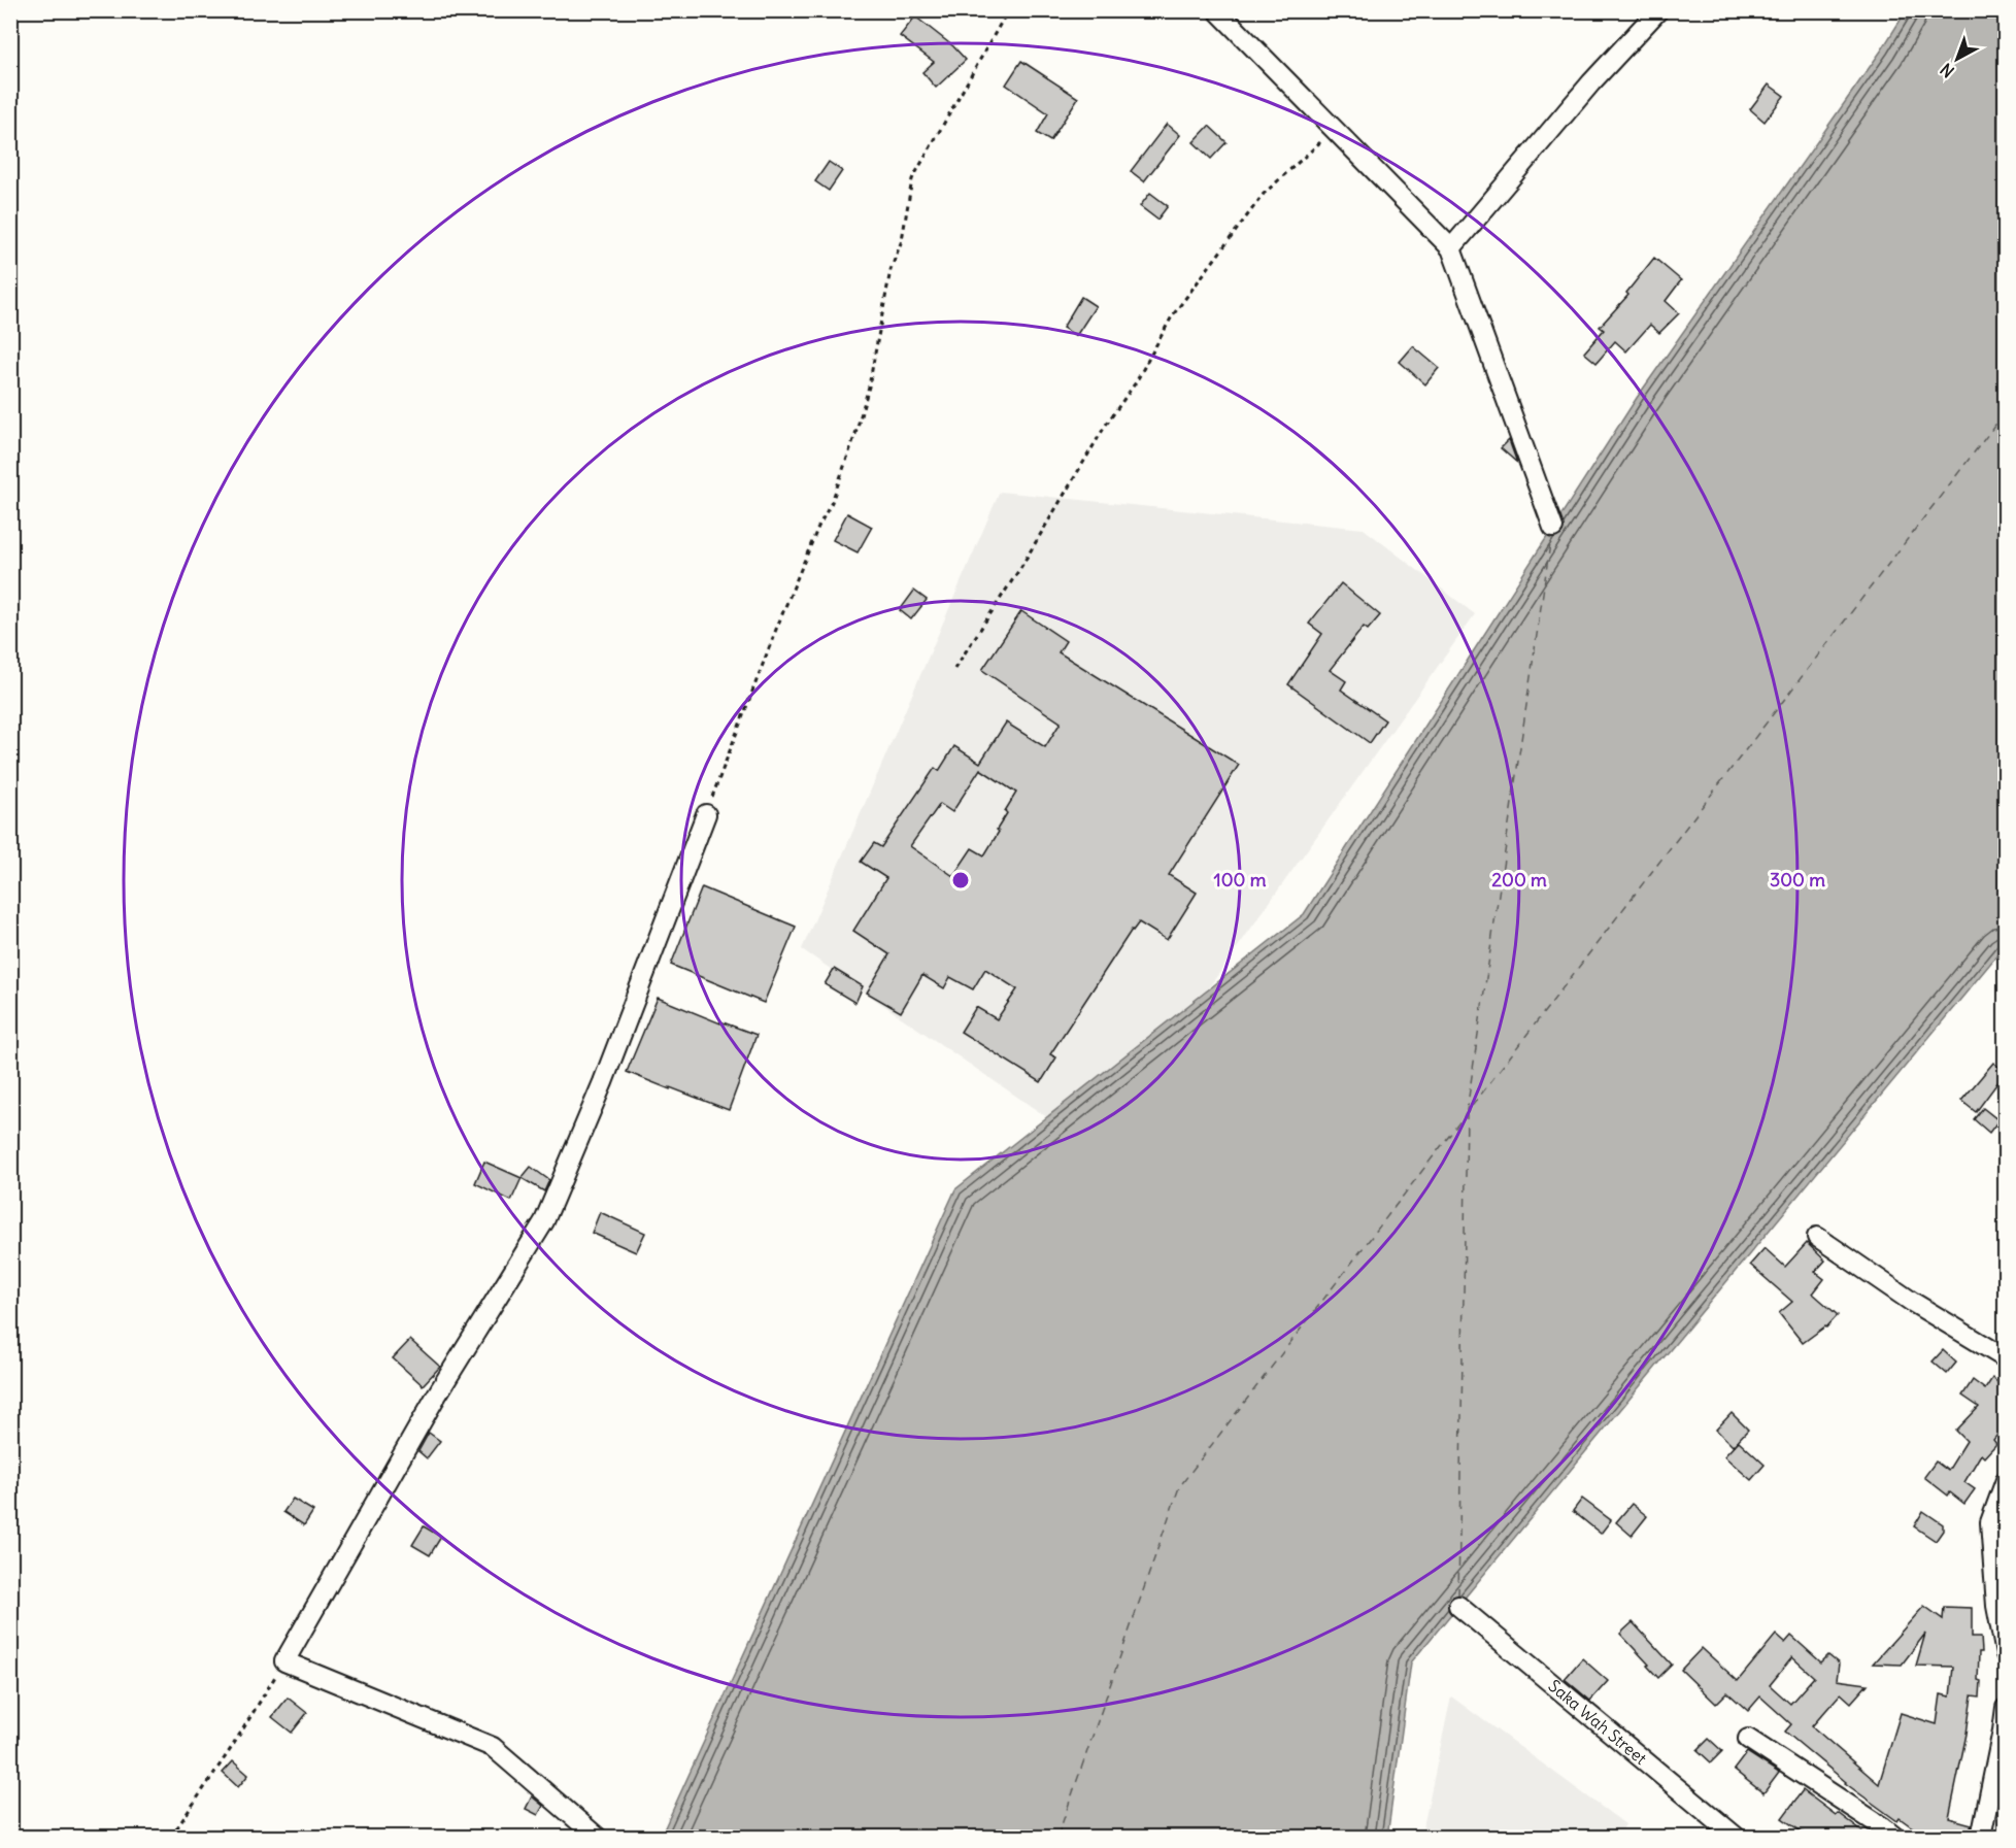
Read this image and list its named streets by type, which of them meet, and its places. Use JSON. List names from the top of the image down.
{
  "streets": {
    "street": ["Saka Wah Street"]
  },
  "north": "bottom left",
  "rings": ["100 m", "200 m", "300 m"]
}
